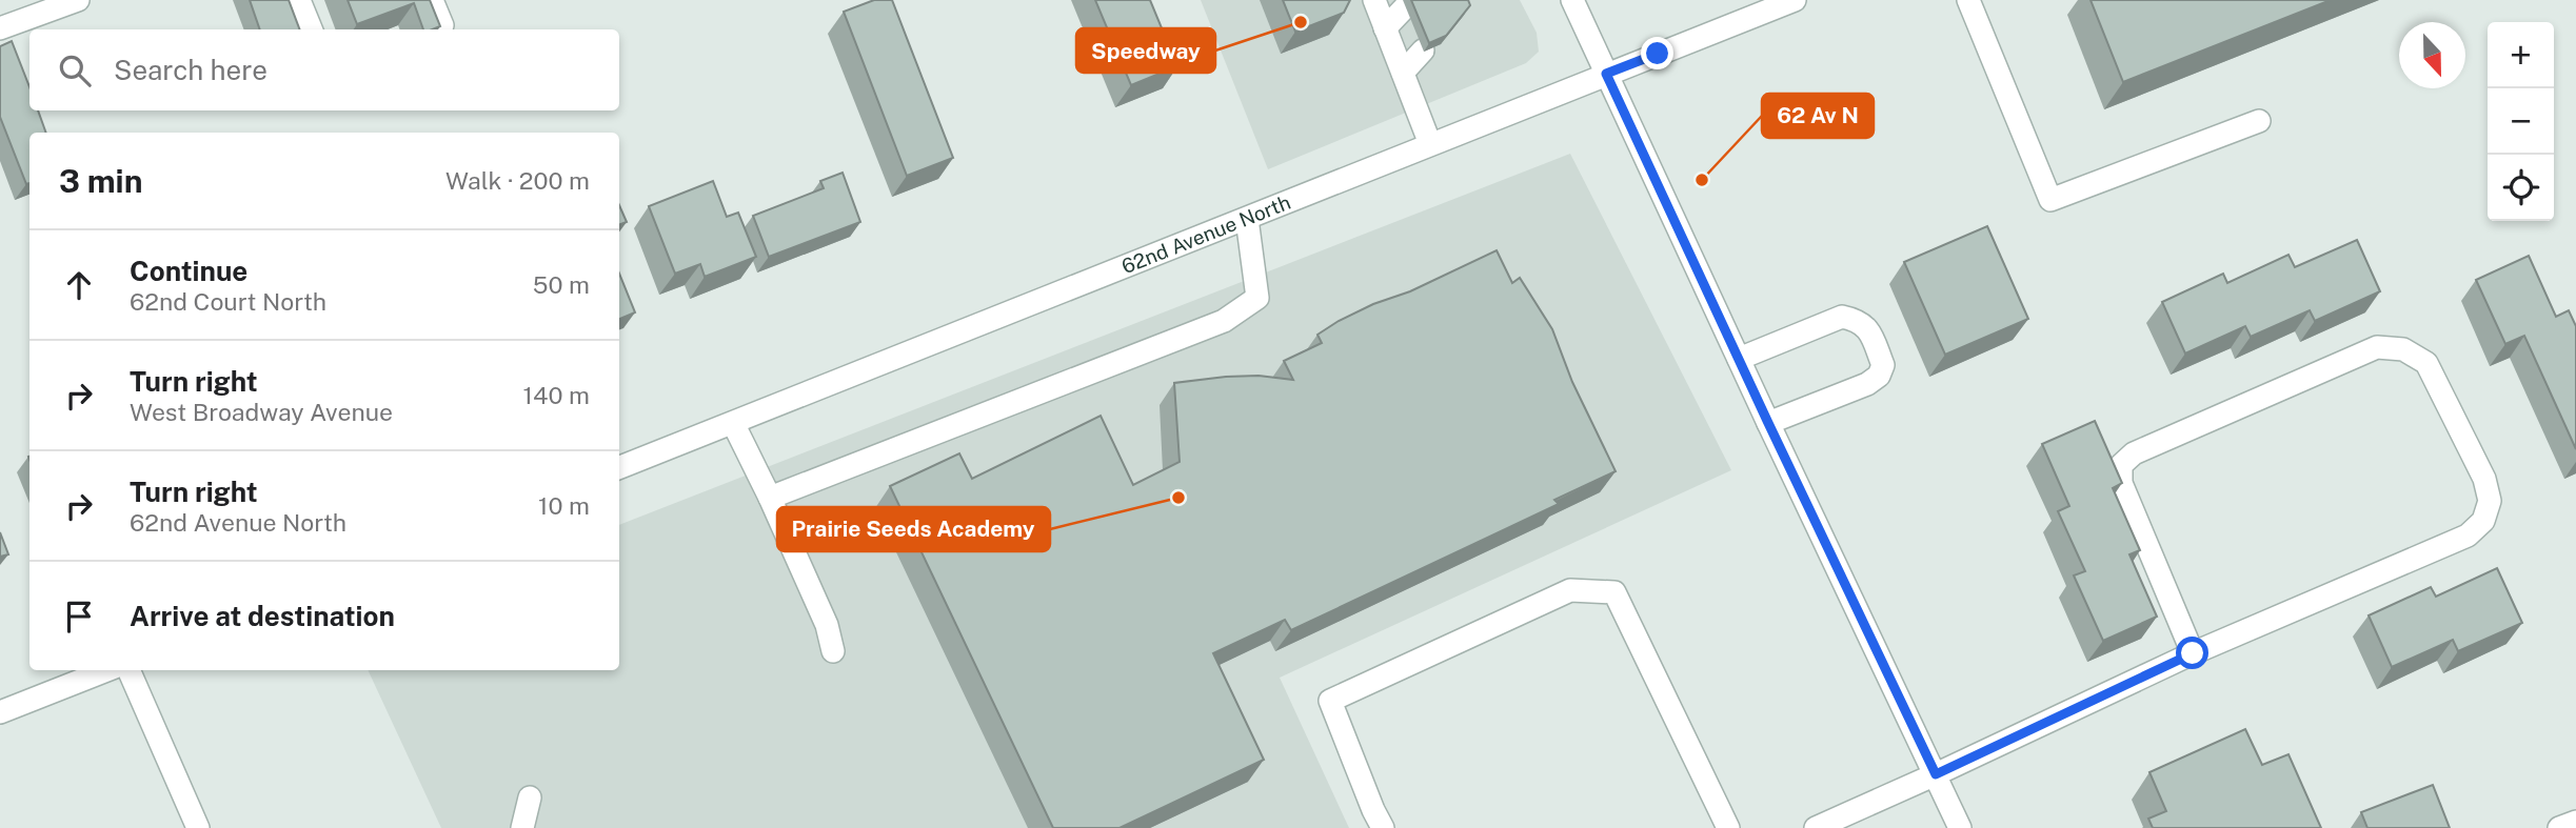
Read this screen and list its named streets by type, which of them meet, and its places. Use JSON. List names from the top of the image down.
{
  "streets": {
    "street": ["62nd Avenue North"]
  },
  "places": ["Speedway", "62 Av N", "Prairie Seeds Academy"],
  "north": "bottom",
  "page": {
    "map_buttons": ["+", "−"],
    "search": "Search here",
    "heading": ["3 min", "Walk · 200 m"],
    "list": [
      ["Continue", "62nd Court North", "50 m"],
      ["Turn right", "West Broadway Avenue", "140 m"],
      ["Turn right", "62nd Avenue North", "10 m"],
      "Arrive at destination"
    ]
  }
}
